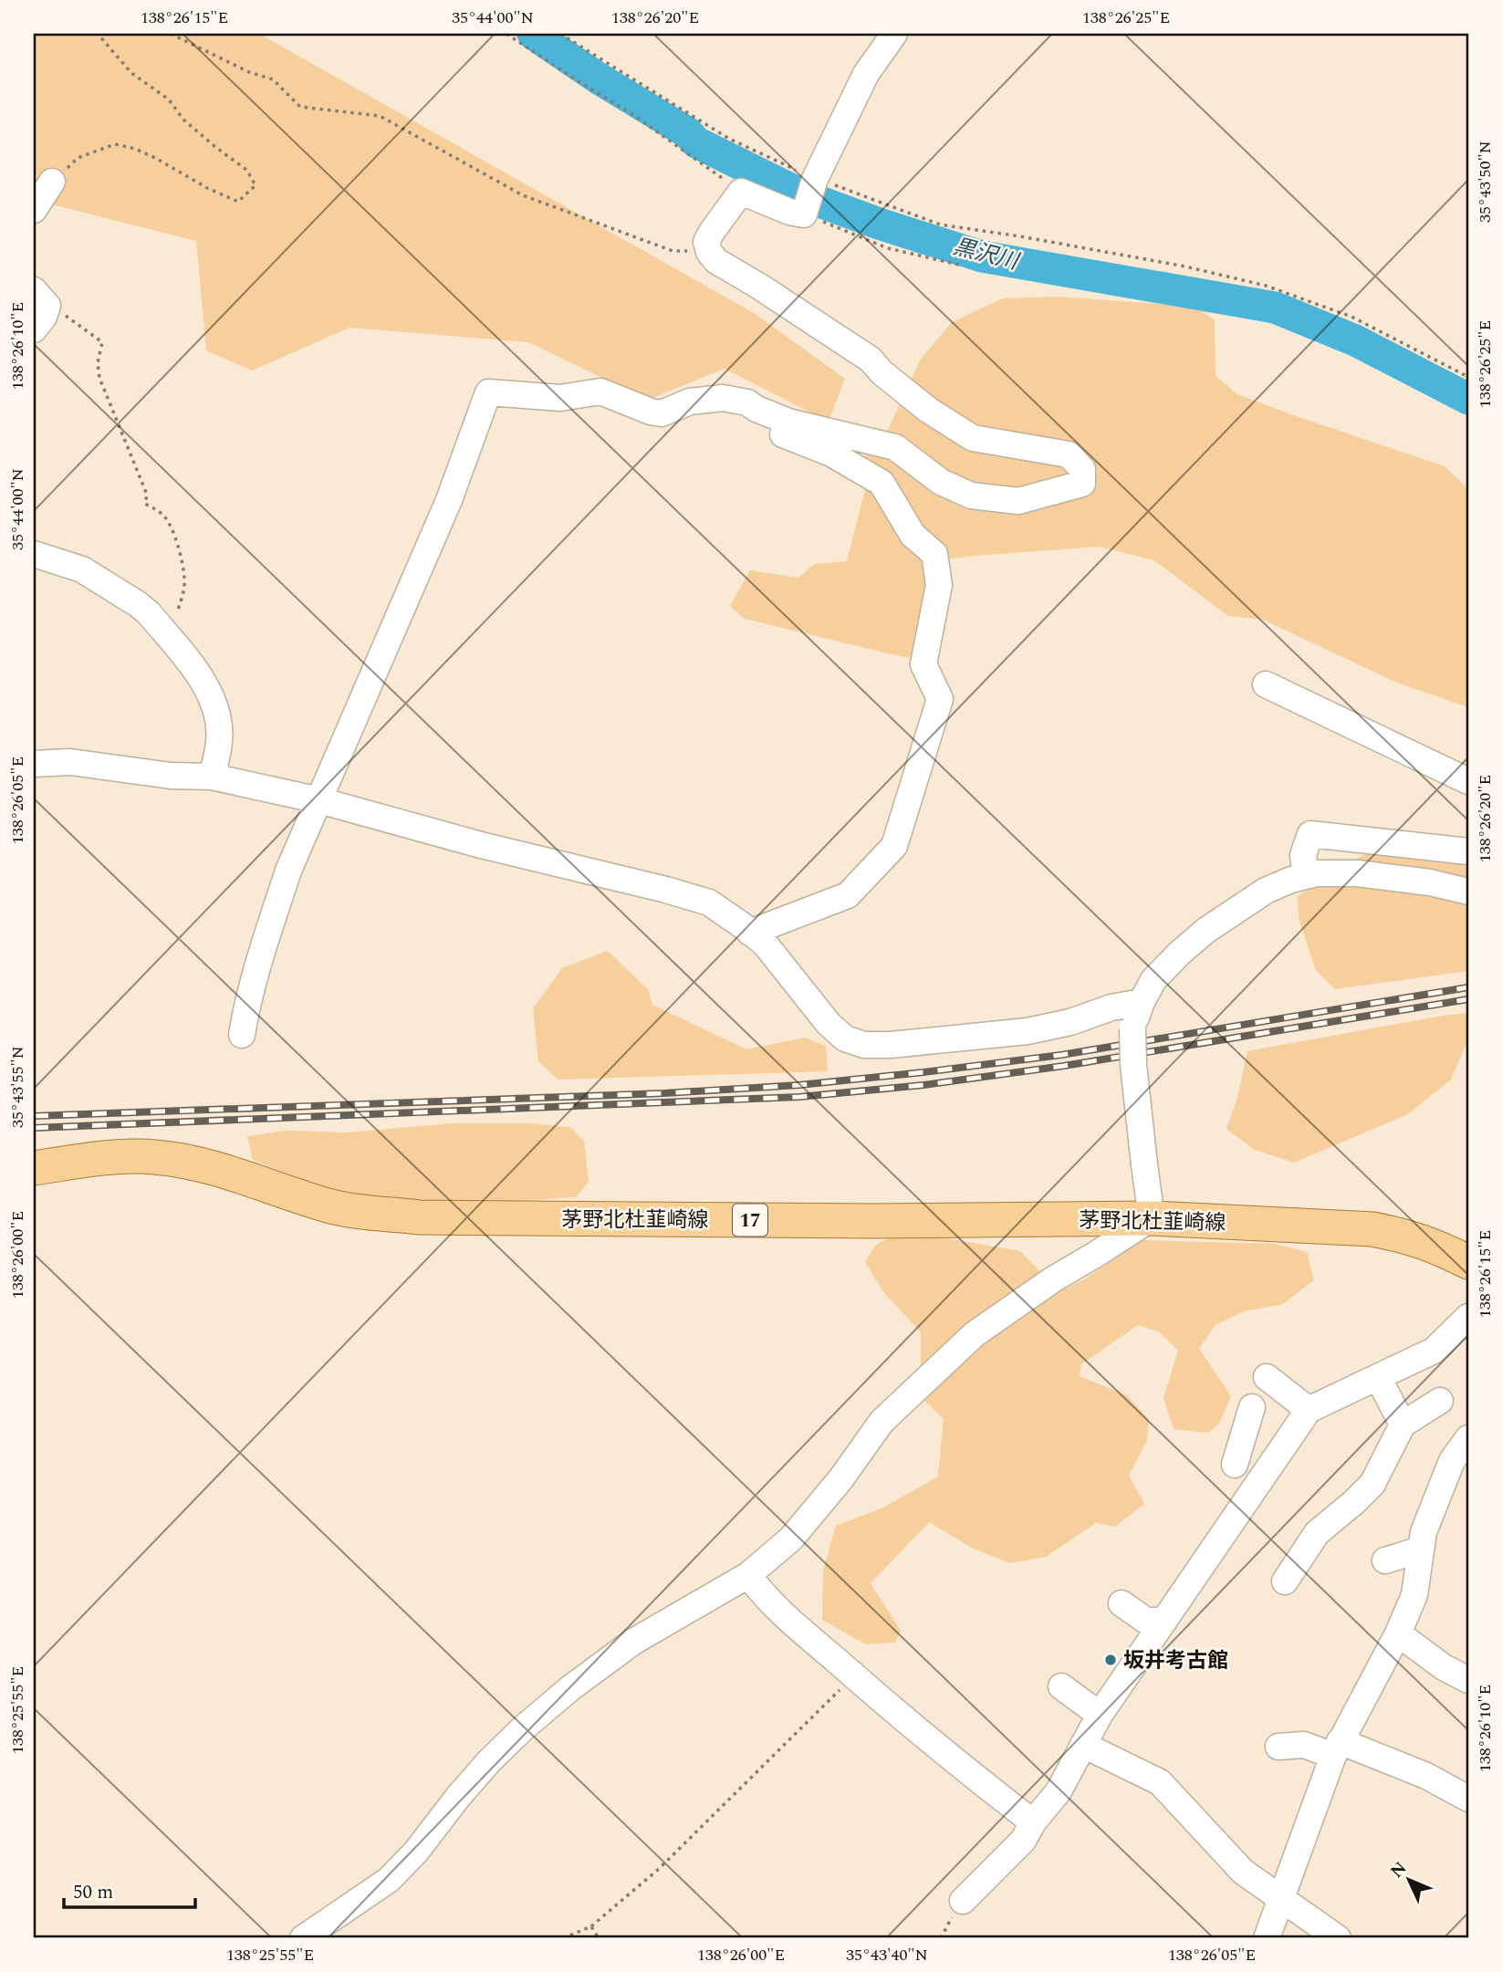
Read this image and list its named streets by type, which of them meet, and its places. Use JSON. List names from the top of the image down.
{
  "streets": {
    "main road": ["茅野北杜韮崎線", "17"]
  },
  "water": ["黒沢川"],
  "places": ["坂井考古館"],
  "scale_bar": "50 m",
  "north": "top left",
  "coordinates": [
    "138°26'15\"E",
    "35°44'00\"N",
    "138°26'20\"E",
    "138°26'25\"E",
    "35°43'50\"N",
    "138°26'10\"E",
    "138°26'05\"E",
    "35°43'55\"N",
    "138°26'00\"E",
    "138°25'55\"E",
    "35°43'40\"N"
  ]
}
